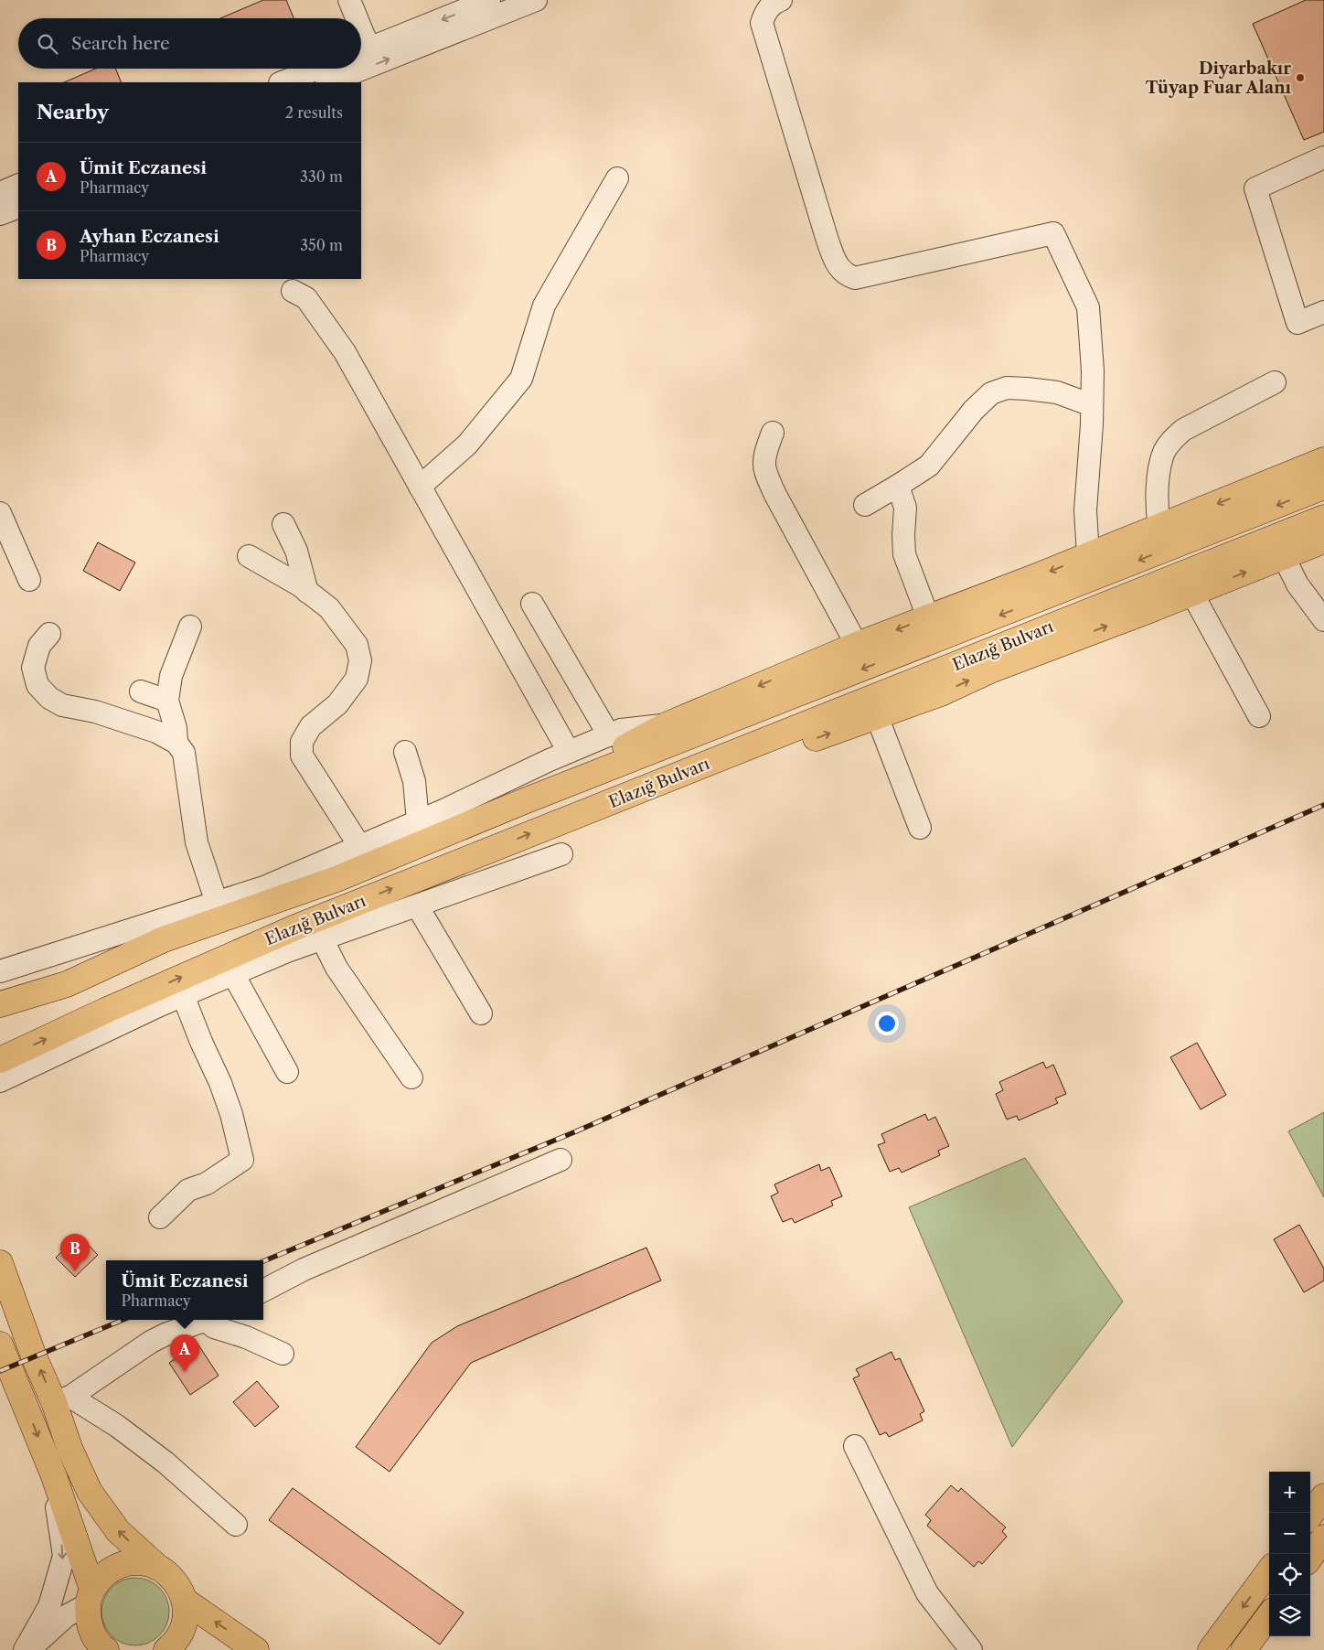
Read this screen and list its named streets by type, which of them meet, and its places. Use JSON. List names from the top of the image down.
{
  "streets": {
    "main road": ["Elazığ Bulvarı"]
  },
  "places": ["Diyarbakır Tüyap Fuar Alanı"],
  "page": {
    "search": "Search here",
    "heading": ["Nearby", "2 results"],
    "list": [
      {
        "mark": "A",
        "name": "Ümit Eczanesi",
        "note": "Pharmacy",
        "value": "330 m"
      },
      {
        "mark": "B",
        "name": "Ayhan Eczanesi",
        "note": "Pharmacy",
        "value": "350 m"
      }
    ],
    "pins": ["B", "A"],
    "popup": ["Ümit Eczanesi", "Pharmacy"],
    "map_buttons": ["+", "−"]
  }
}
